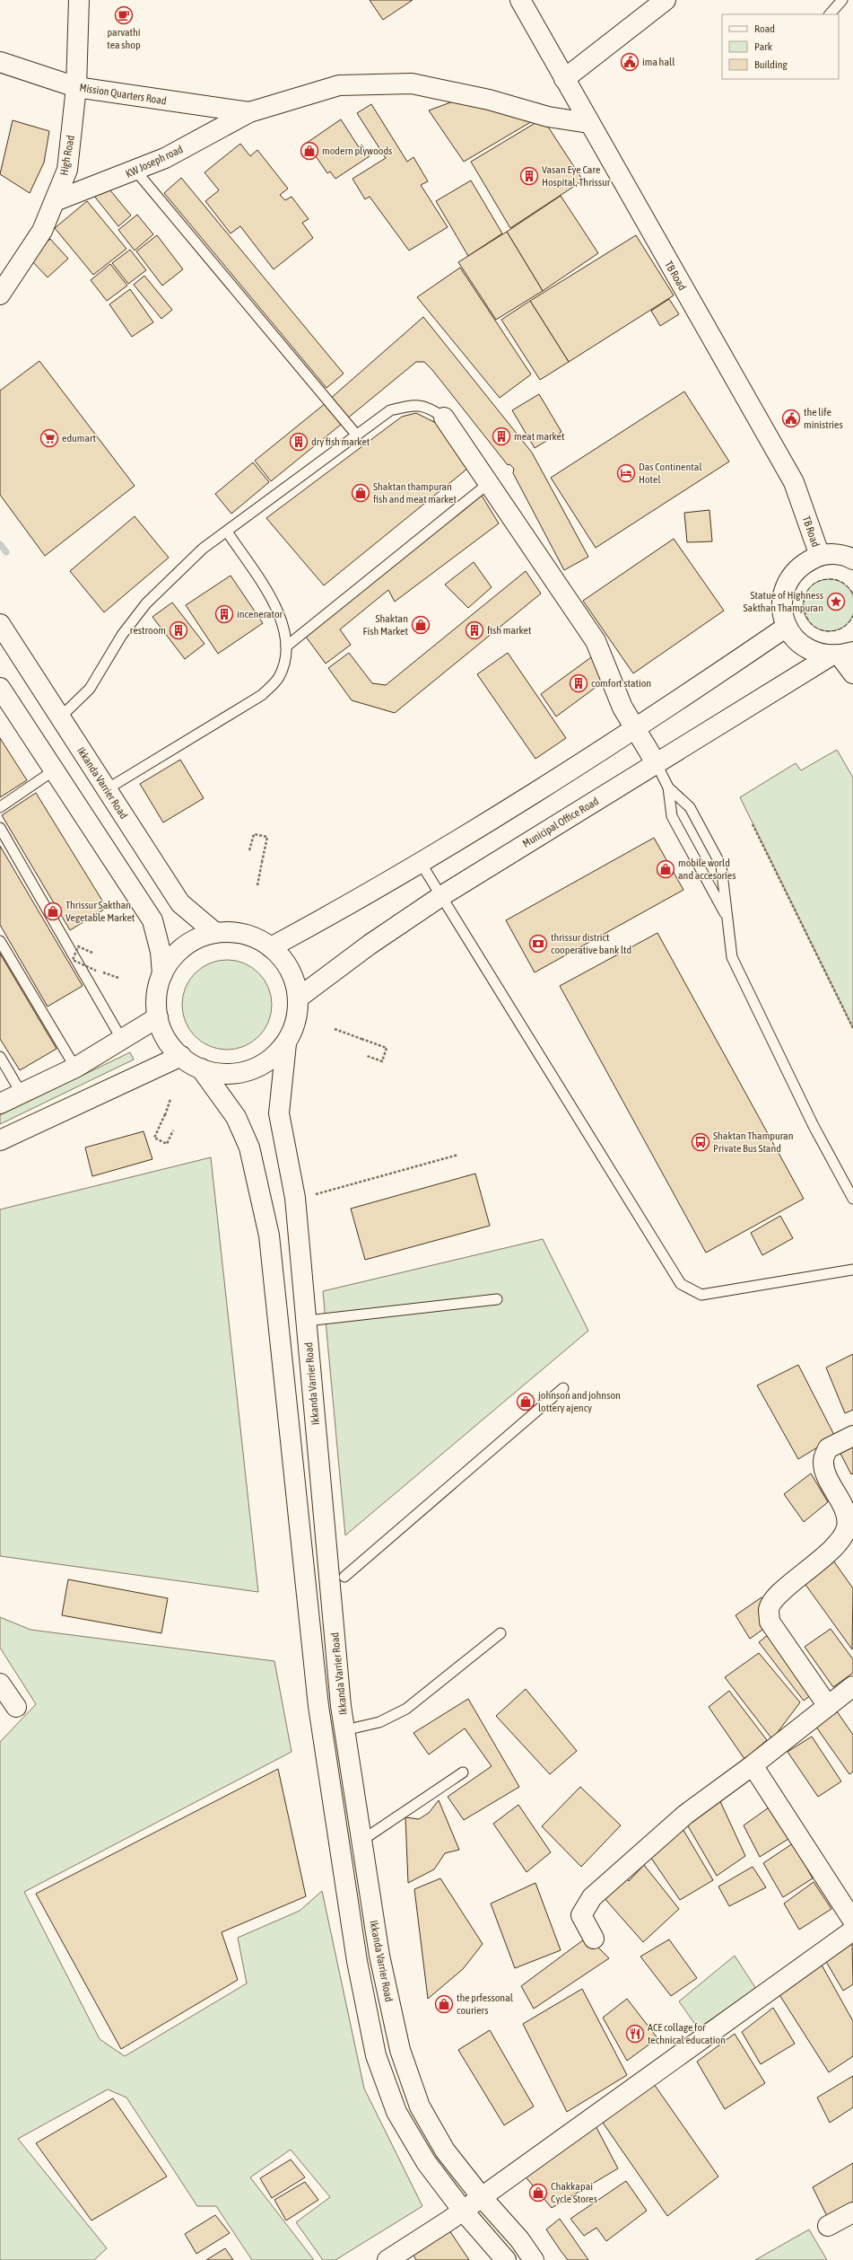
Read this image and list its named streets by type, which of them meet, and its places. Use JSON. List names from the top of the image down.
{
  "streets": {
    "main road": [
      "Mission Quarters Road",
      "High Road",
      "KW Joseph road",
      "TB Road",
      "Ikkanda Varrier Road",
      "Municipal Office Road"
    ]
  },
  "crossings": [
    ["Mission Quarters Road", "High Road"],
    ["Mission Quarters Road", "KW Joseph road"],
    ["High Road", "KW Joseph road"]
  ],
  "places": {
    "cafe": ["parvathi tea shop"],
    "public building": ["ima hall", "the life ministries"],
    "shop": [
      "modern plywoods",
      "Shaktan thampuran fish and meat market",
      "Shaktan Fish Market",
      "mobile world and accesories",
      "Thrissur Sakthan Vegetable Market",
      "johnson and johnson lottery ajency",
      "the prfessonal couriers",
      "Chakkapai Cycle Stores"
    ],
    "building": [
      "Vasan Eye Care Hospital, Thrissur",
      "meat market",
      "dry fish market",
      "incenerator",
      "restroom",
      "fish market",
      "comfort station"
    ],
    "supermarket": ["edumart"],
    "hotel": ["Das Continental Hotel"],
    "place": ["Statue of Highness Sakthan Thampuran"],
    "bank": ["thrissur district cooperative bank ltd"],
    "bus stop": ["Shaktan Thampuran Private Bus Stand"],
    "restaurant": ["ACE collage for technical education"]
  },
  "legend": ["Road", "Park", "Building"]
}
